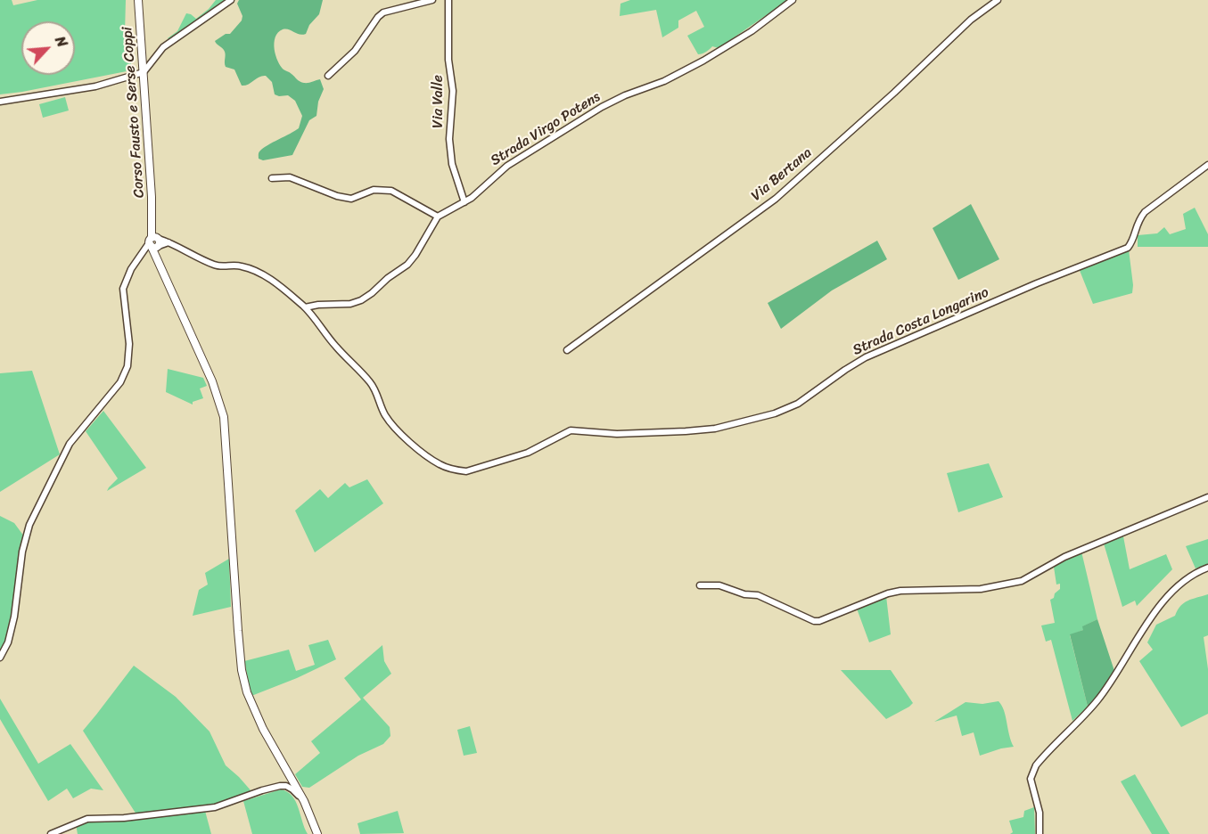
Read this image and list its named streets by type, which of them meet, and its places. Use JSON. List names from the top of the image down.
{
  "streets": {
    "street": [
      "Via Valle",
      "Corso Fausto e Serse Coppi",
      "Strada Virgo Potens",
      "Via Bertana",
      "Strada Costa Longarino"
    ]
  },
  "crossings": [
    ["Via Valle", "Strada Virgo Potens"],
    ["Corso Fausto e Serse Coppi", "Strada Costa Longarino"]
  ],
  "north": "top right"
}
